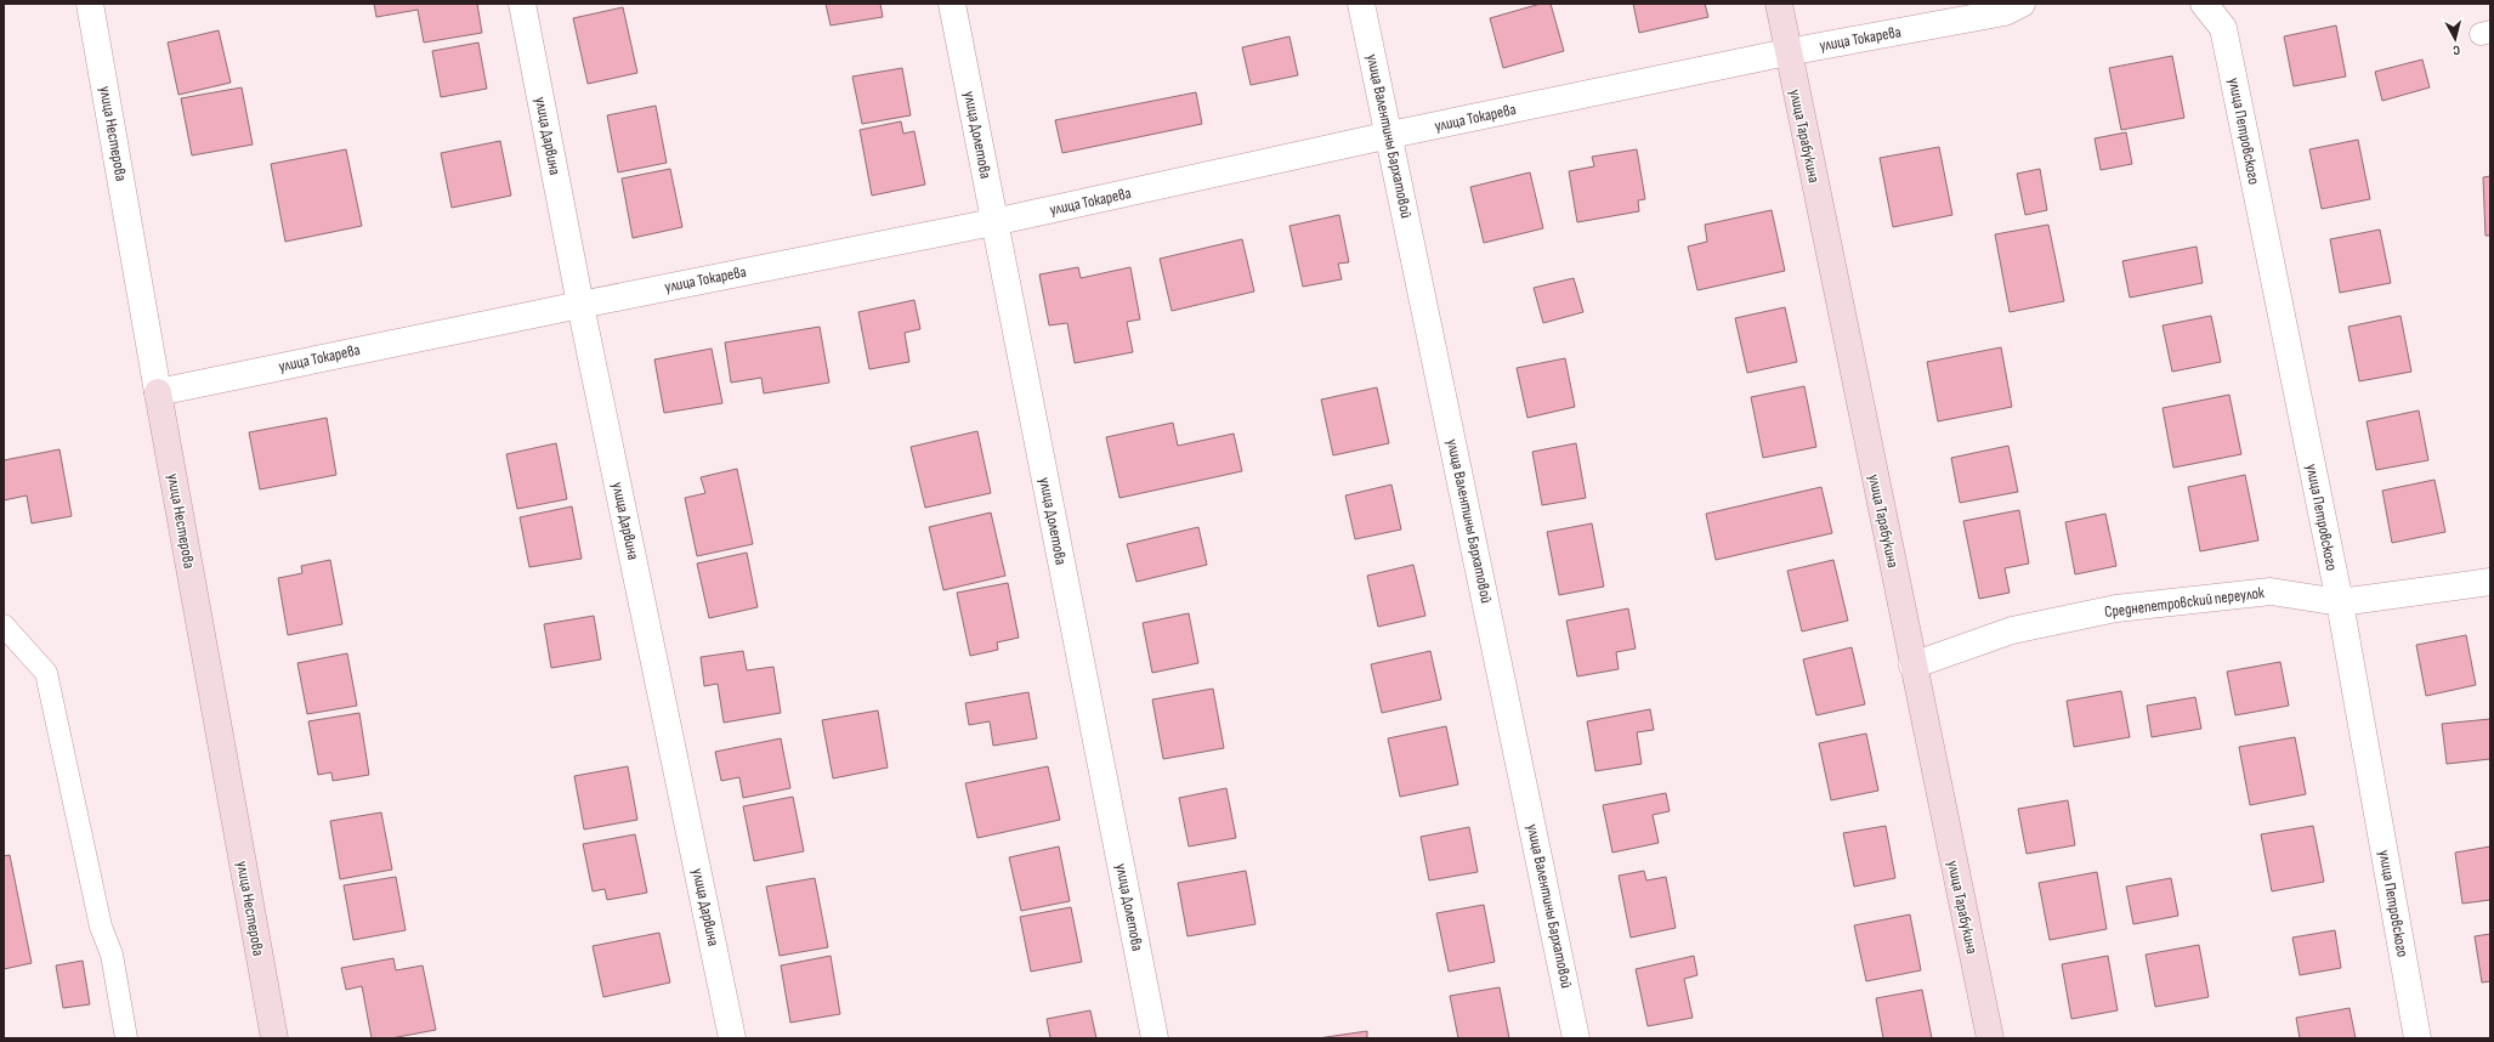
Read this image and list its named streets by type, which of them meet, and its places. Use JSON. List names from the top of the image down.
{
  "streets": {
    "main road": ["улица Нестерова", "улица Тарабукина"],
    "street": [
      "улица Токарева",
      "улица Петровского",
      "улица Долетова",
      "улица Дарвина",
      "улица Валентины Бархатовой",
      "Среднепетровский переулок"
    ]
  },
  "crossings": [
    ["улица Токарева", "улица Нестерова"],
    ["улица Токарева", "улица Долетова"],
    ["улица Токарева", "улица Дарвина"],
    ["улица Токарева", "улица Валентины Бархатовой"],
    ["улица Токарева", "улица Тарабукина"],
    ["улица Петровского", "Среднепетровский переулок"],
    ["улица Тарабукина", "Среднепетровский переулок"]
  ],
  "north": "bottom"
}
